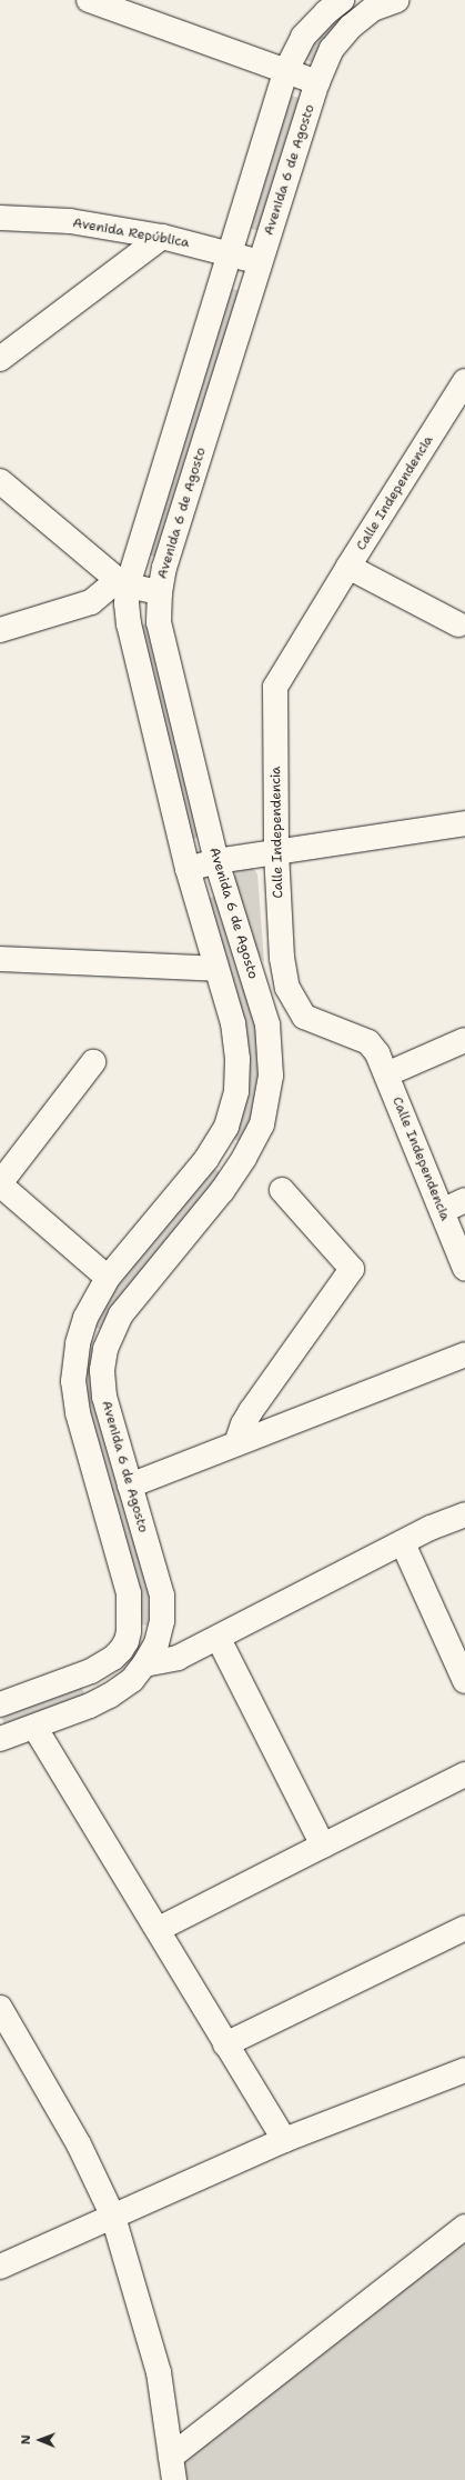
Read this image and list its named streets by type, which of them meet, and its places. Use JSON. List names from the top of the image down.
{
  "streets": {
    "main road": ["Avenida 6 de Agosto", "Avenida República", "Calle Independencia"]
  },
  "crossings": [
    ["Avenida 6 de Agosto", "Avenida República"]
  ],
  "north": "left"
}
